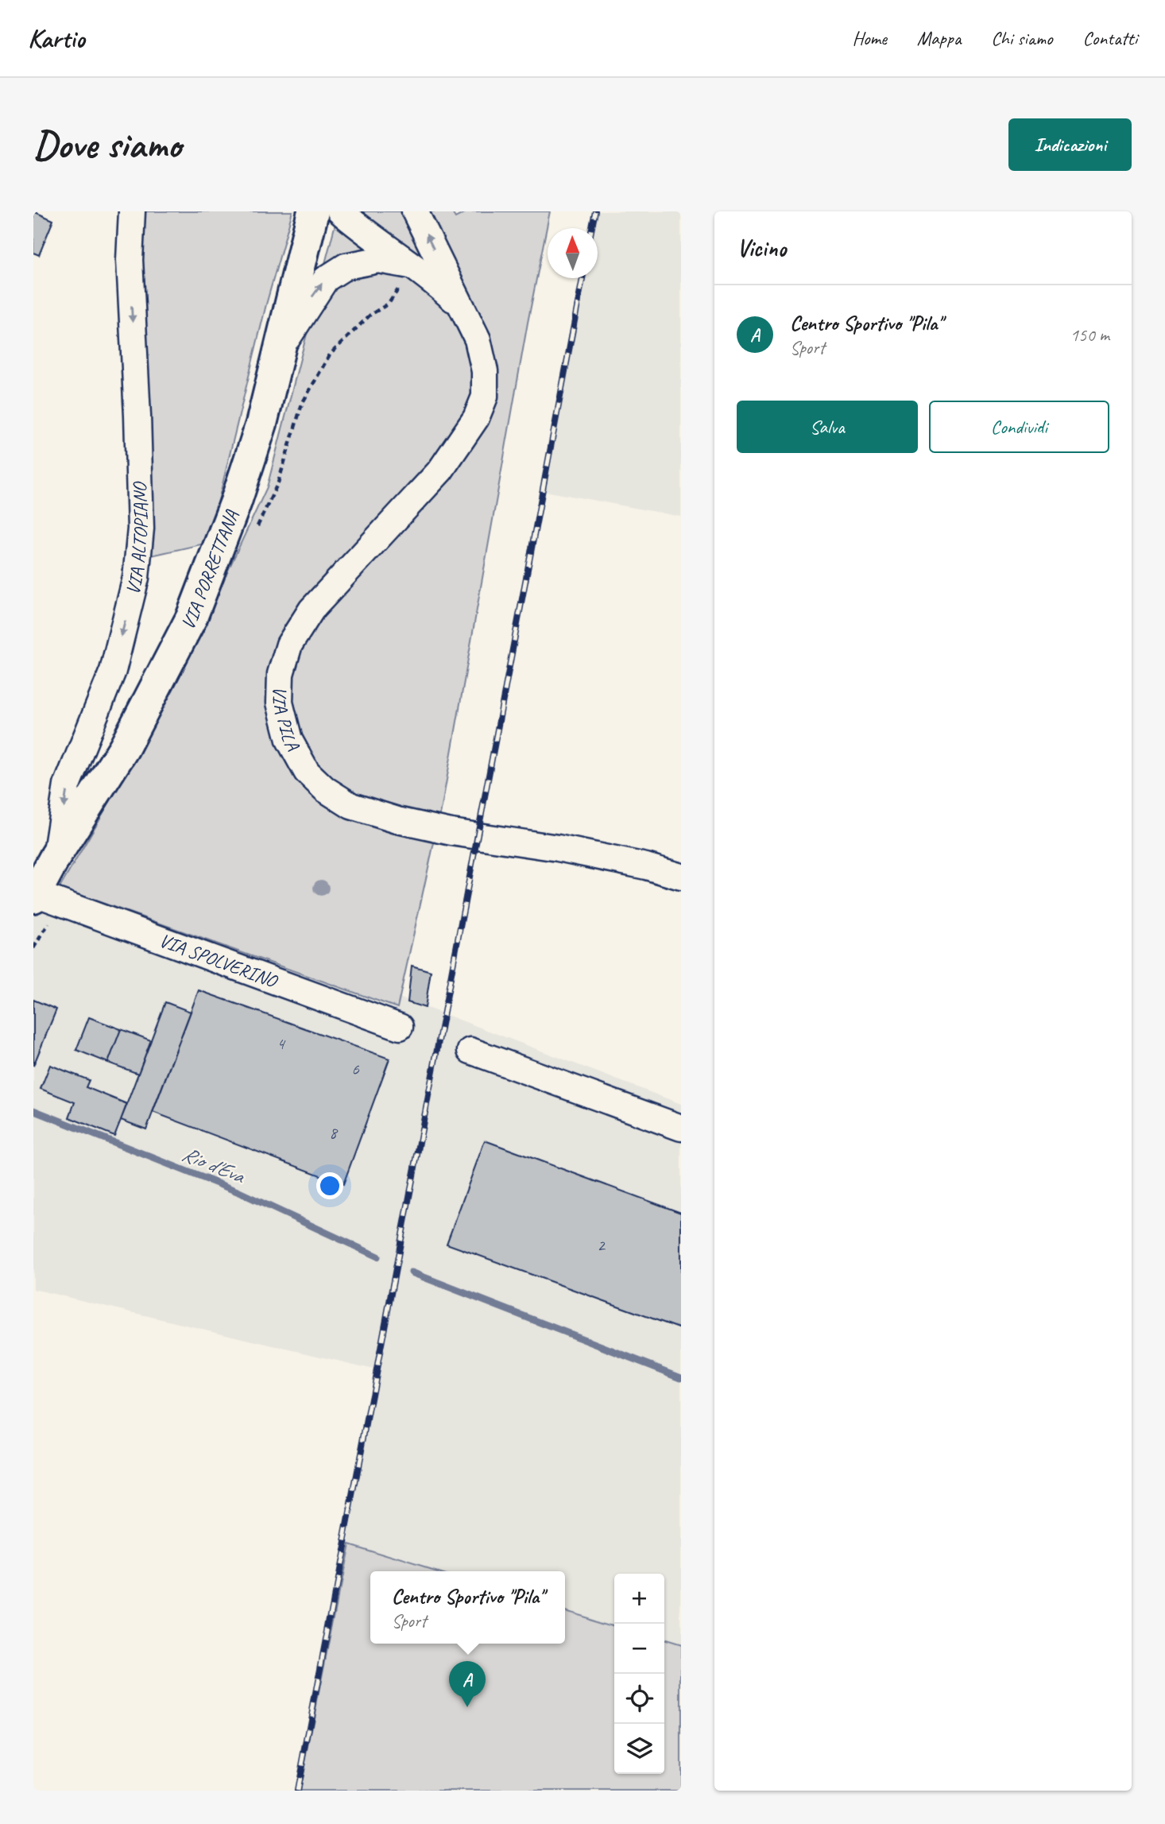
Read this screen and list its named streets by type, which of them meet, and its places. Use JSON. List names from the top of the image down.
{
  "streets": {
    "main road": ["VIA PORRETTANA"],
    "street": ["VIA ALTOPIANO", "VIA PILA", "VIA SPOLVERINO"]
  },
  "crossings": [
    ["VIA ALTOPIANO", "VIA PORRETTANA"],
    ["VIA PORRETTANA", "VIA SPOLVERINO"]
  ],
  "one_way": ["VIA ALTOPIANO"],
  "water": ["Rio d'Eva"],
  "house_numbers": [
    "4",
    "6",
    "8",
    "2"
  ],
  "north": "top",
  "page": {
    "header": "Kartio",
    "nav": [
      "Home",
      "Mappa",
      "Chi siamo",
      "Contatti"
    ],
    "buttons": [
      "Indicazioni",
      ["Salva", "Condividi"]
    ],
    "title": "Dove siamo",
    "heading": "Vicino",
    "list": [
      {
        "mark": "A",
        "name": "Centro Sportivo \"Pila\"",
        "note": "Sport",
        "value": "150 m"
      }
    ],
    "popup": ["Centro Sportivo \"Pila\"", "Sport"],
    "map_buttons": ["+", "−"],
    "pins": "A"
  }
}
